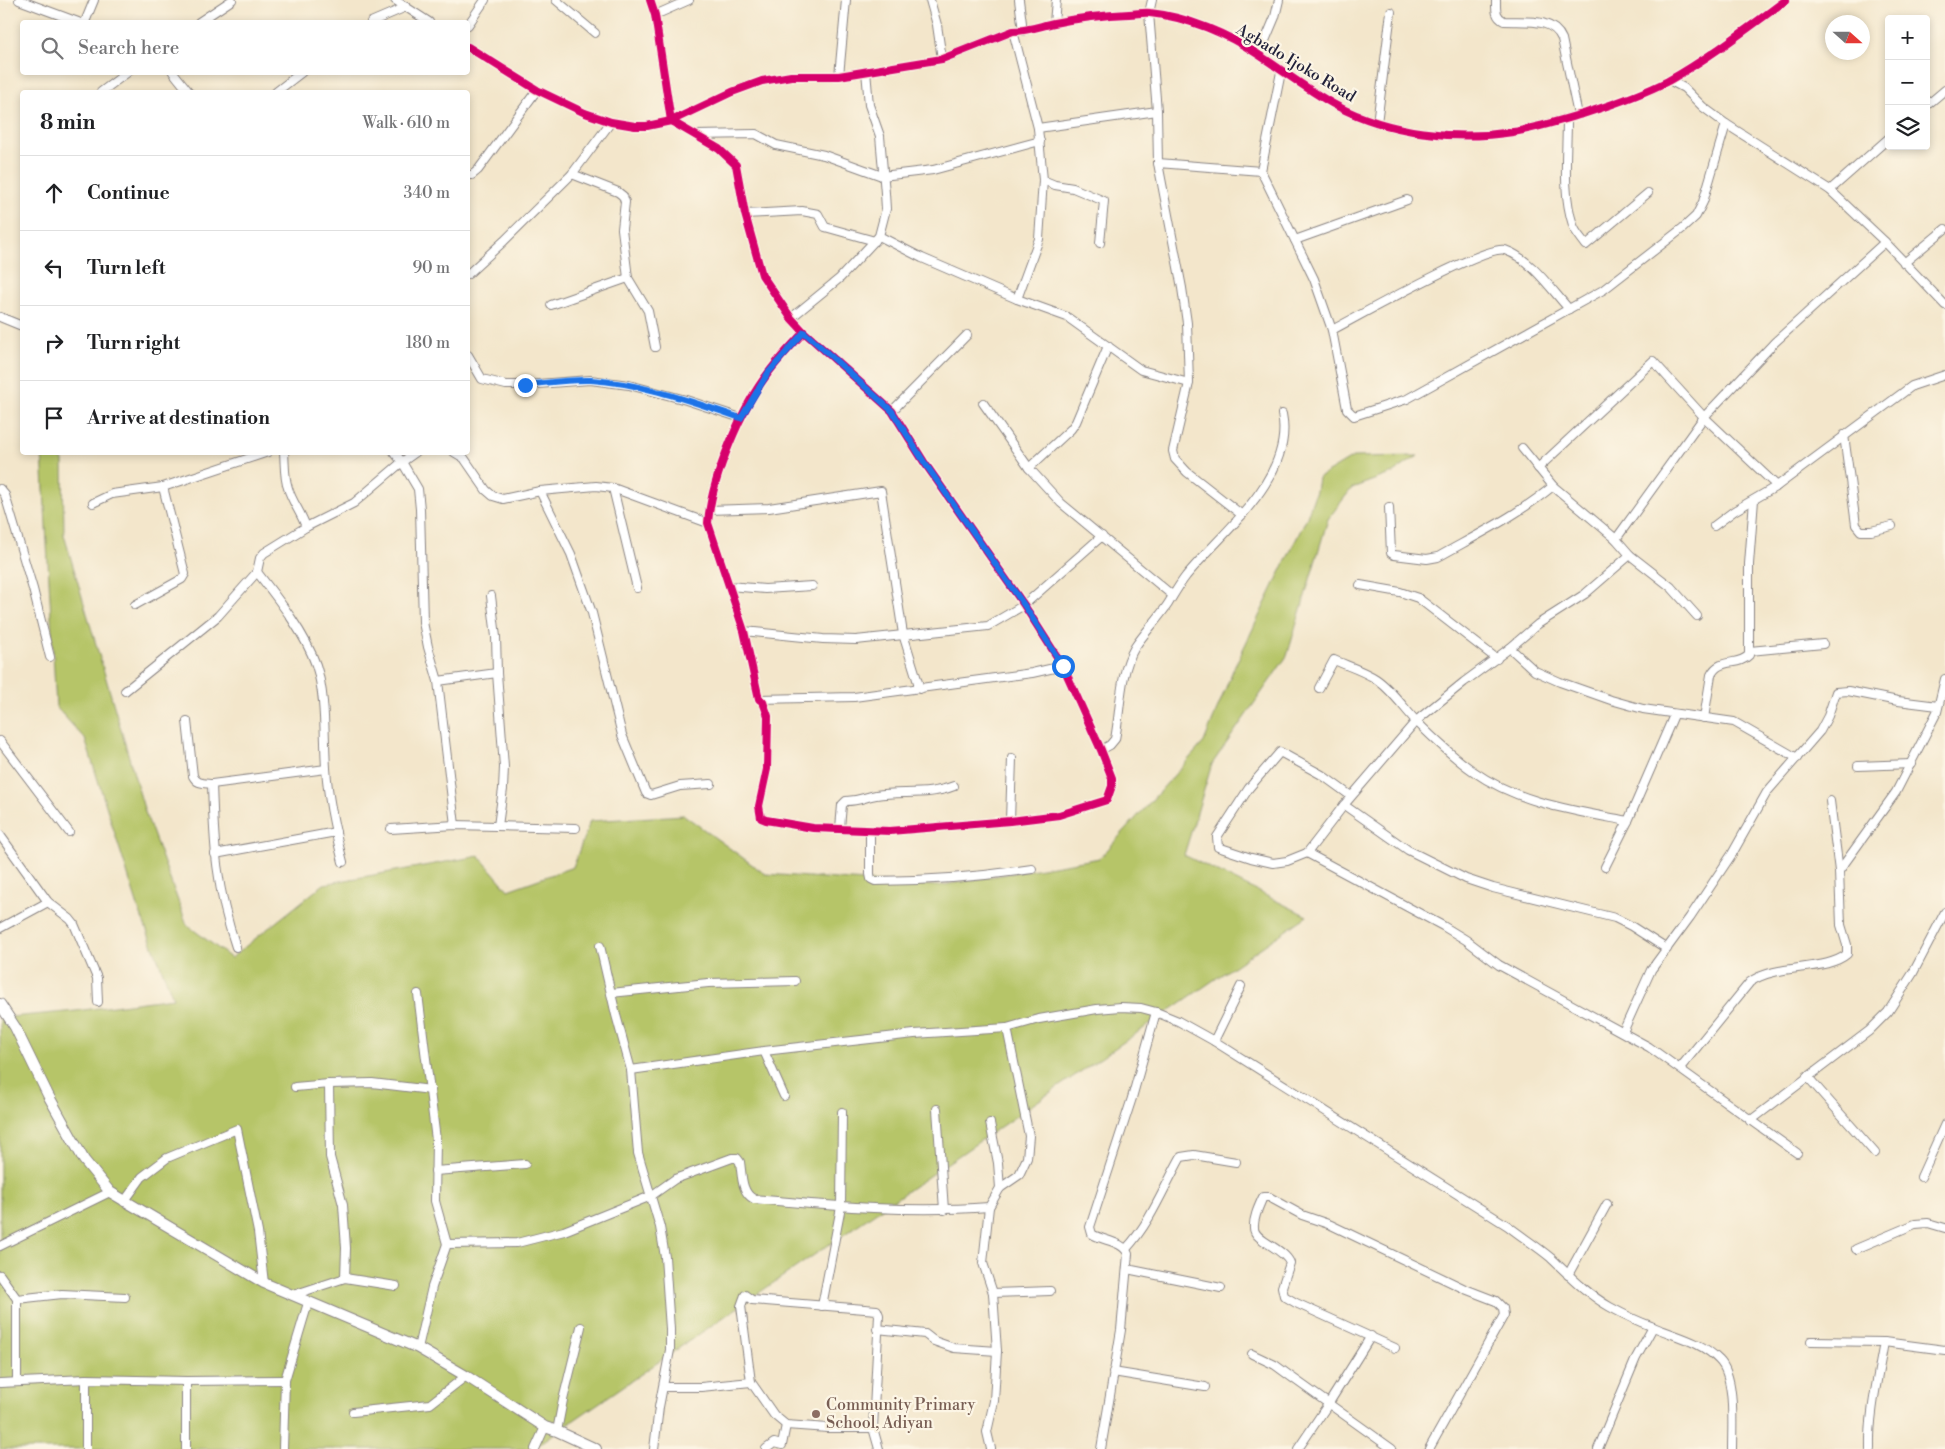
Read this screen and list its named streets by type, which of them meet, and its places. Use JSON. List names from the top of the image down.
{
  "streets": {
    "street": ["Agbado Ijoko Road"]
  },
  "places": ["Community Primary School, Adiyan"],
  "north": "right",
  "page": {
    "map_buttons": ["+", "−"],
    "search": "Search here",
    "heading": ["8 min", "Walk · 610 m"],
    "list": [
      ["Continue", "340 m"],
      ["Turn left", "90 m"],
      ["Turn right", "180 m"],
      "Arrive at destination"
    ]
  }
}
